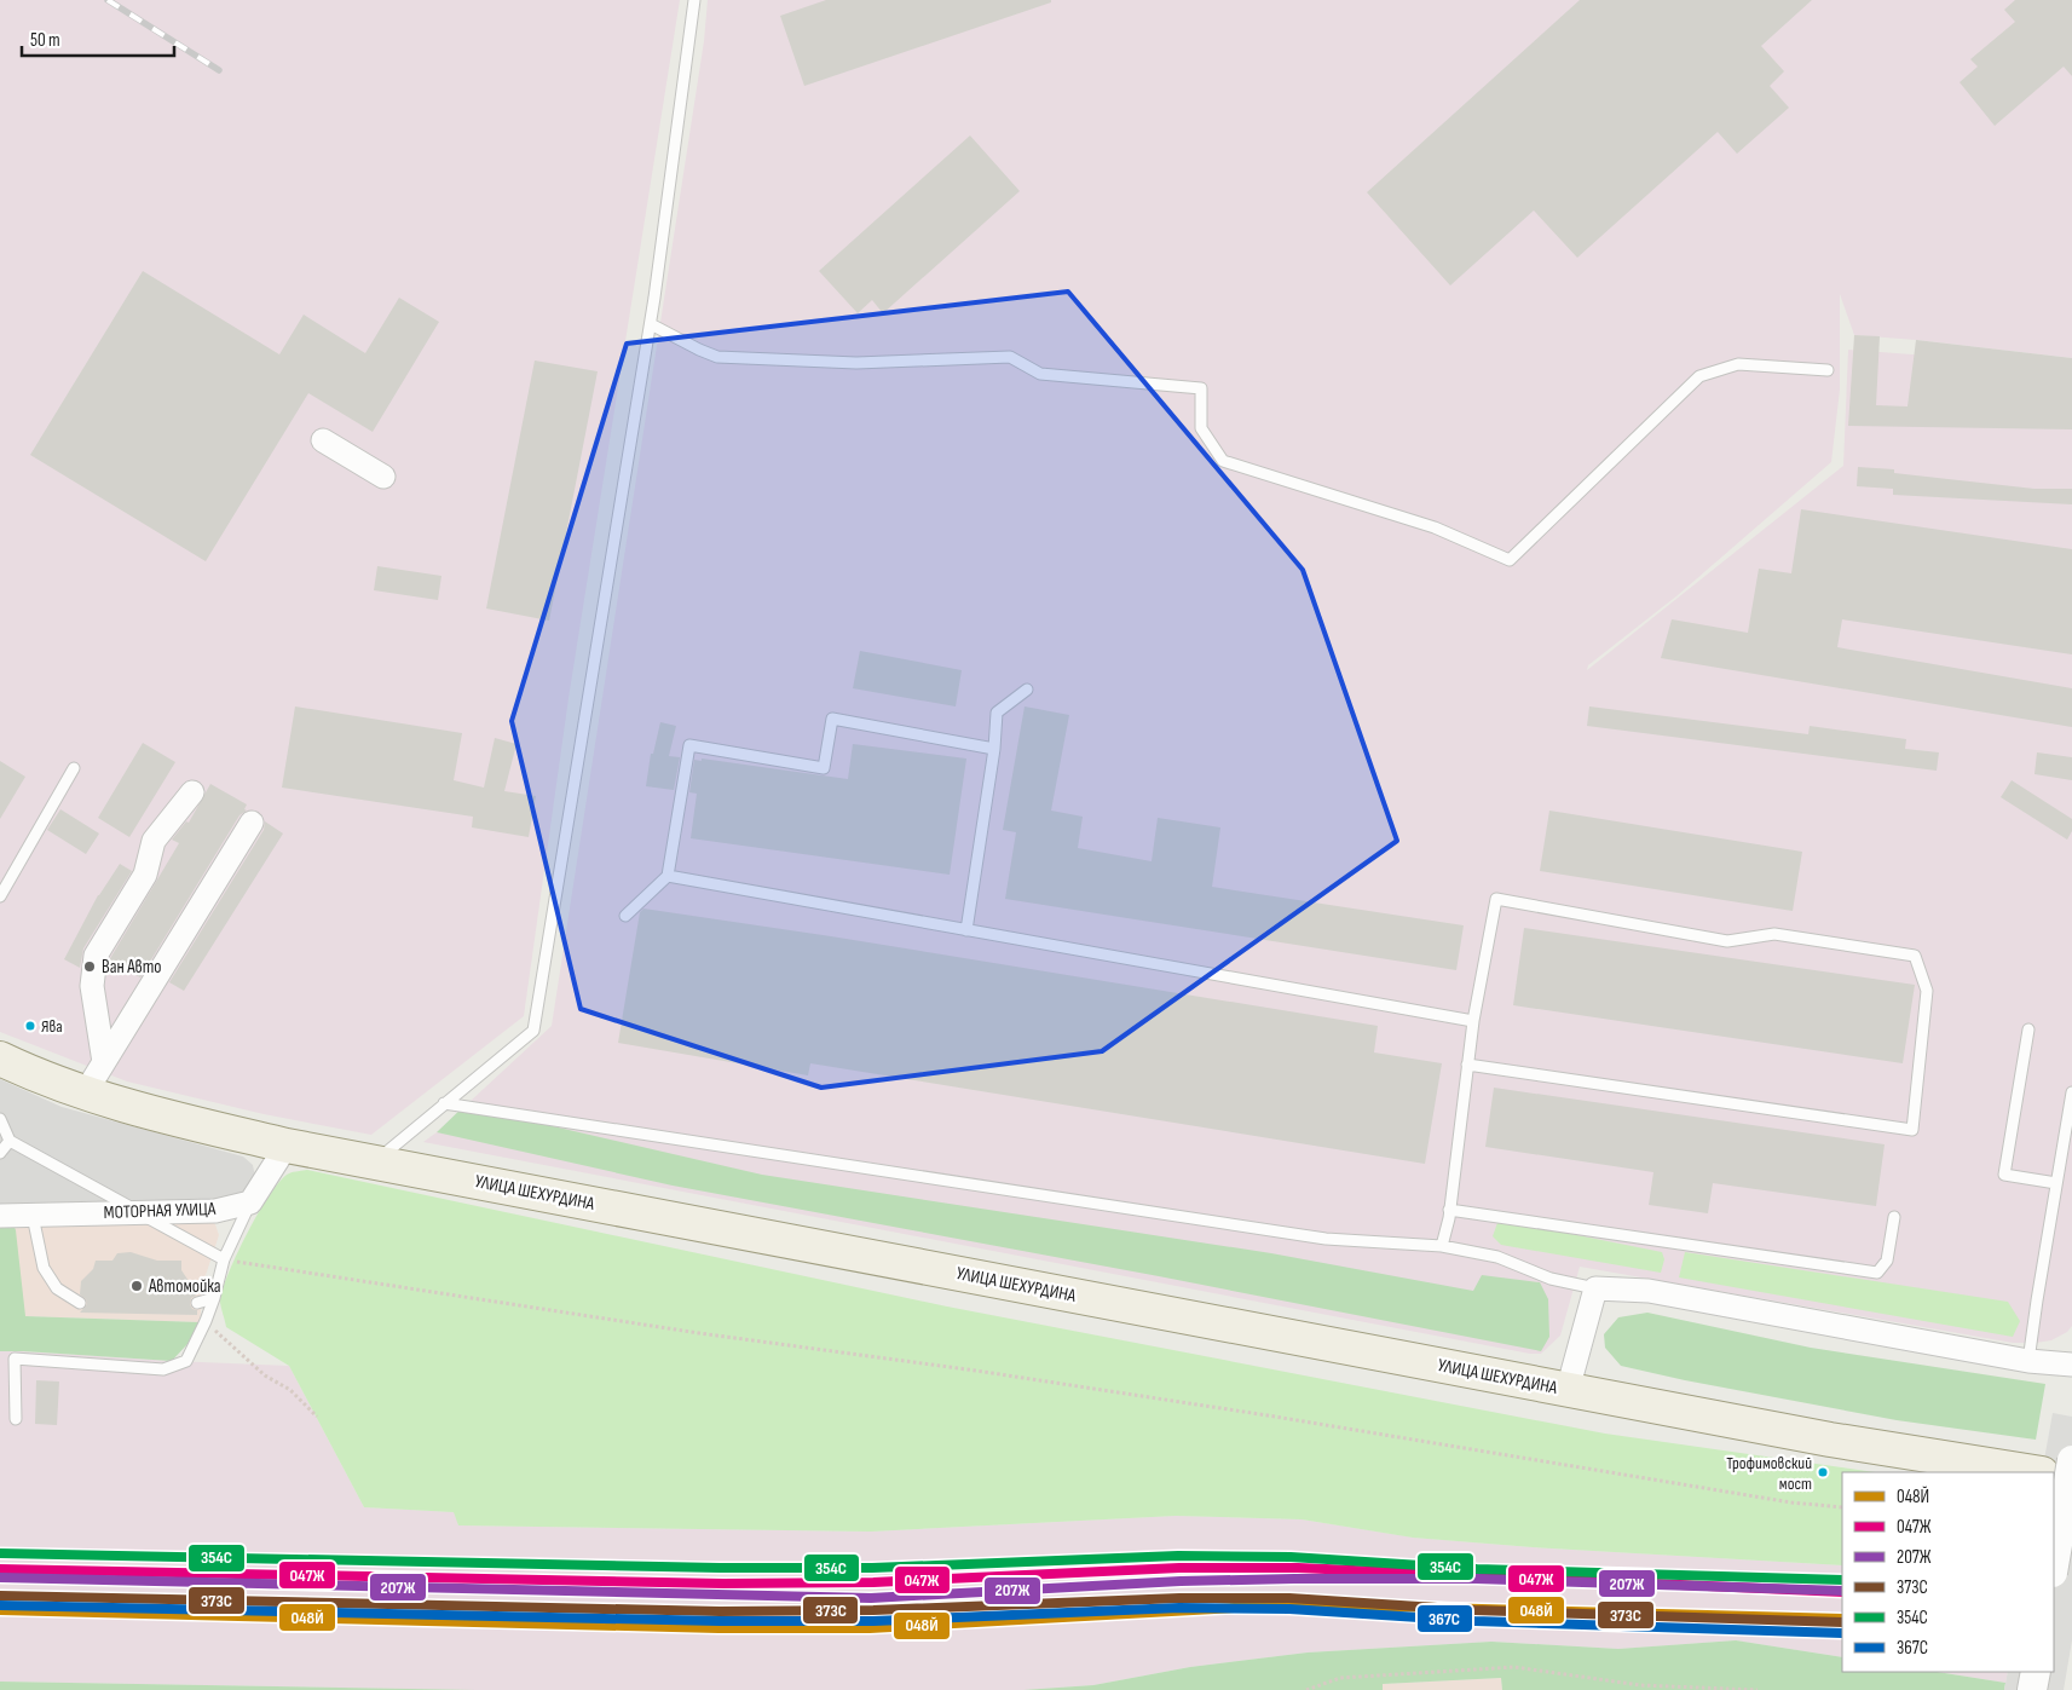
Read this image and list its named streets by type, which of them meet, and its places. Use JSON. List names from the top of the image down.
{
  "streets": {
    "main road": ["УЛИЦА ШЕХУРДИНА"],
    "street": ["МОТОРНАЯ УЛИЦА"]
  },
  "places": [
    "Ван Авто",
    "Ява",
    "Автомойка",
    "Трофимовский мост"
  ],
  "lines": [
    "transit line 354С",
    "transit line 047Ж",
    "transit line 207Ж",
    "transit line 373C",
    "transit line 048Й",
    "transit line 367С"
  ],
  "legend": [
    "048Й",
    "047Ж",
    "207Ж",
    "373C",
    "354С",
    "367С"
  ],
  "scale_bar": "50 m"
}
